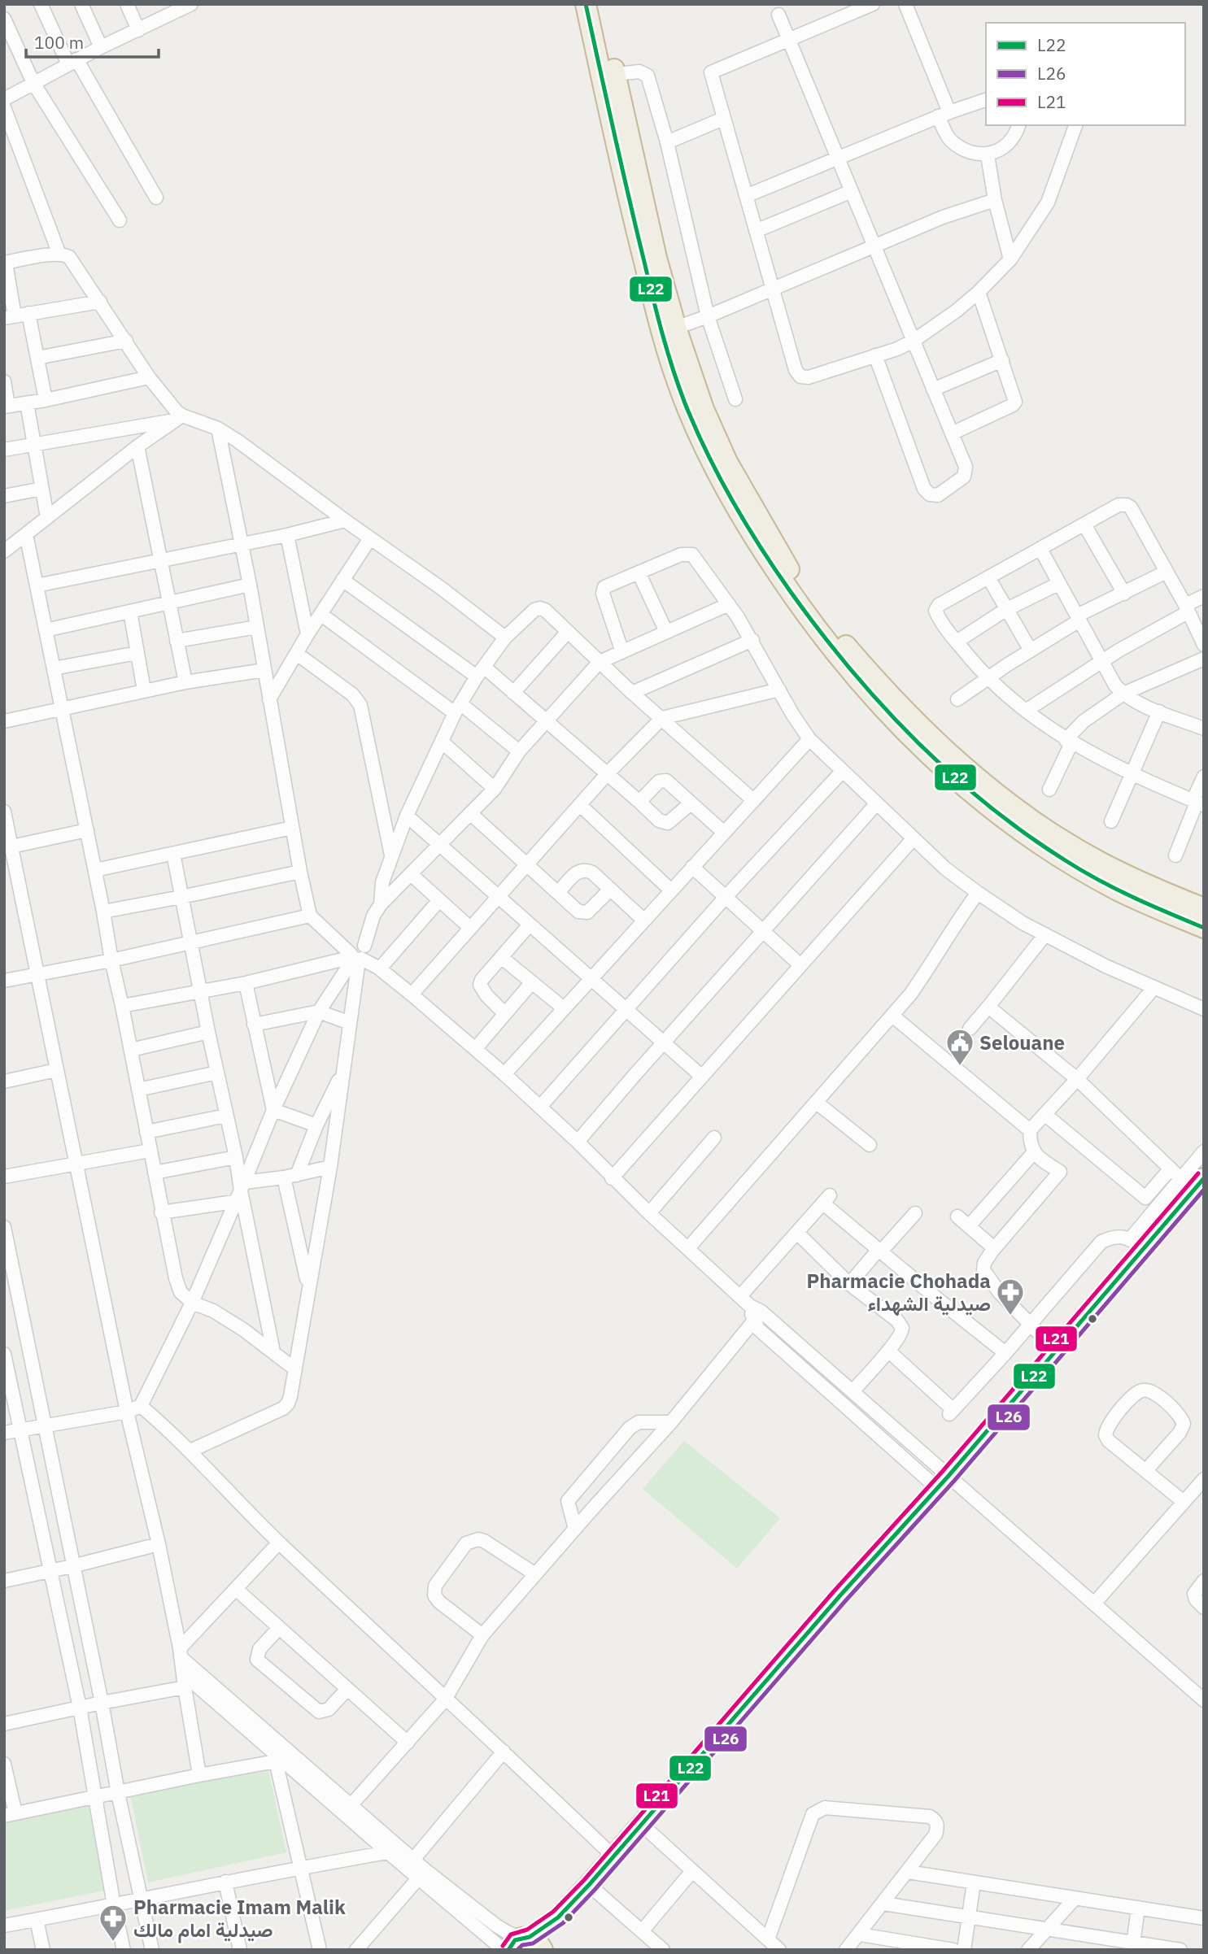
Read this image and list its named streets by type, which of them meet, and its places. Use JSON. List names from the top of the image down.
{
  "places": {
    "public building": ["Selouane"],
    "pharmacy": ["Pharmacie Chohada صيدلية الشهداء", "Pharmacie Imam Malik صيدلية امام مالك"]
  },
  "lines": ["transit line L22", "transit line L21", "transit line L26"],
  "legend": ["L22", "L26", "L21"],
  "scale_bar": "100 m"
}
